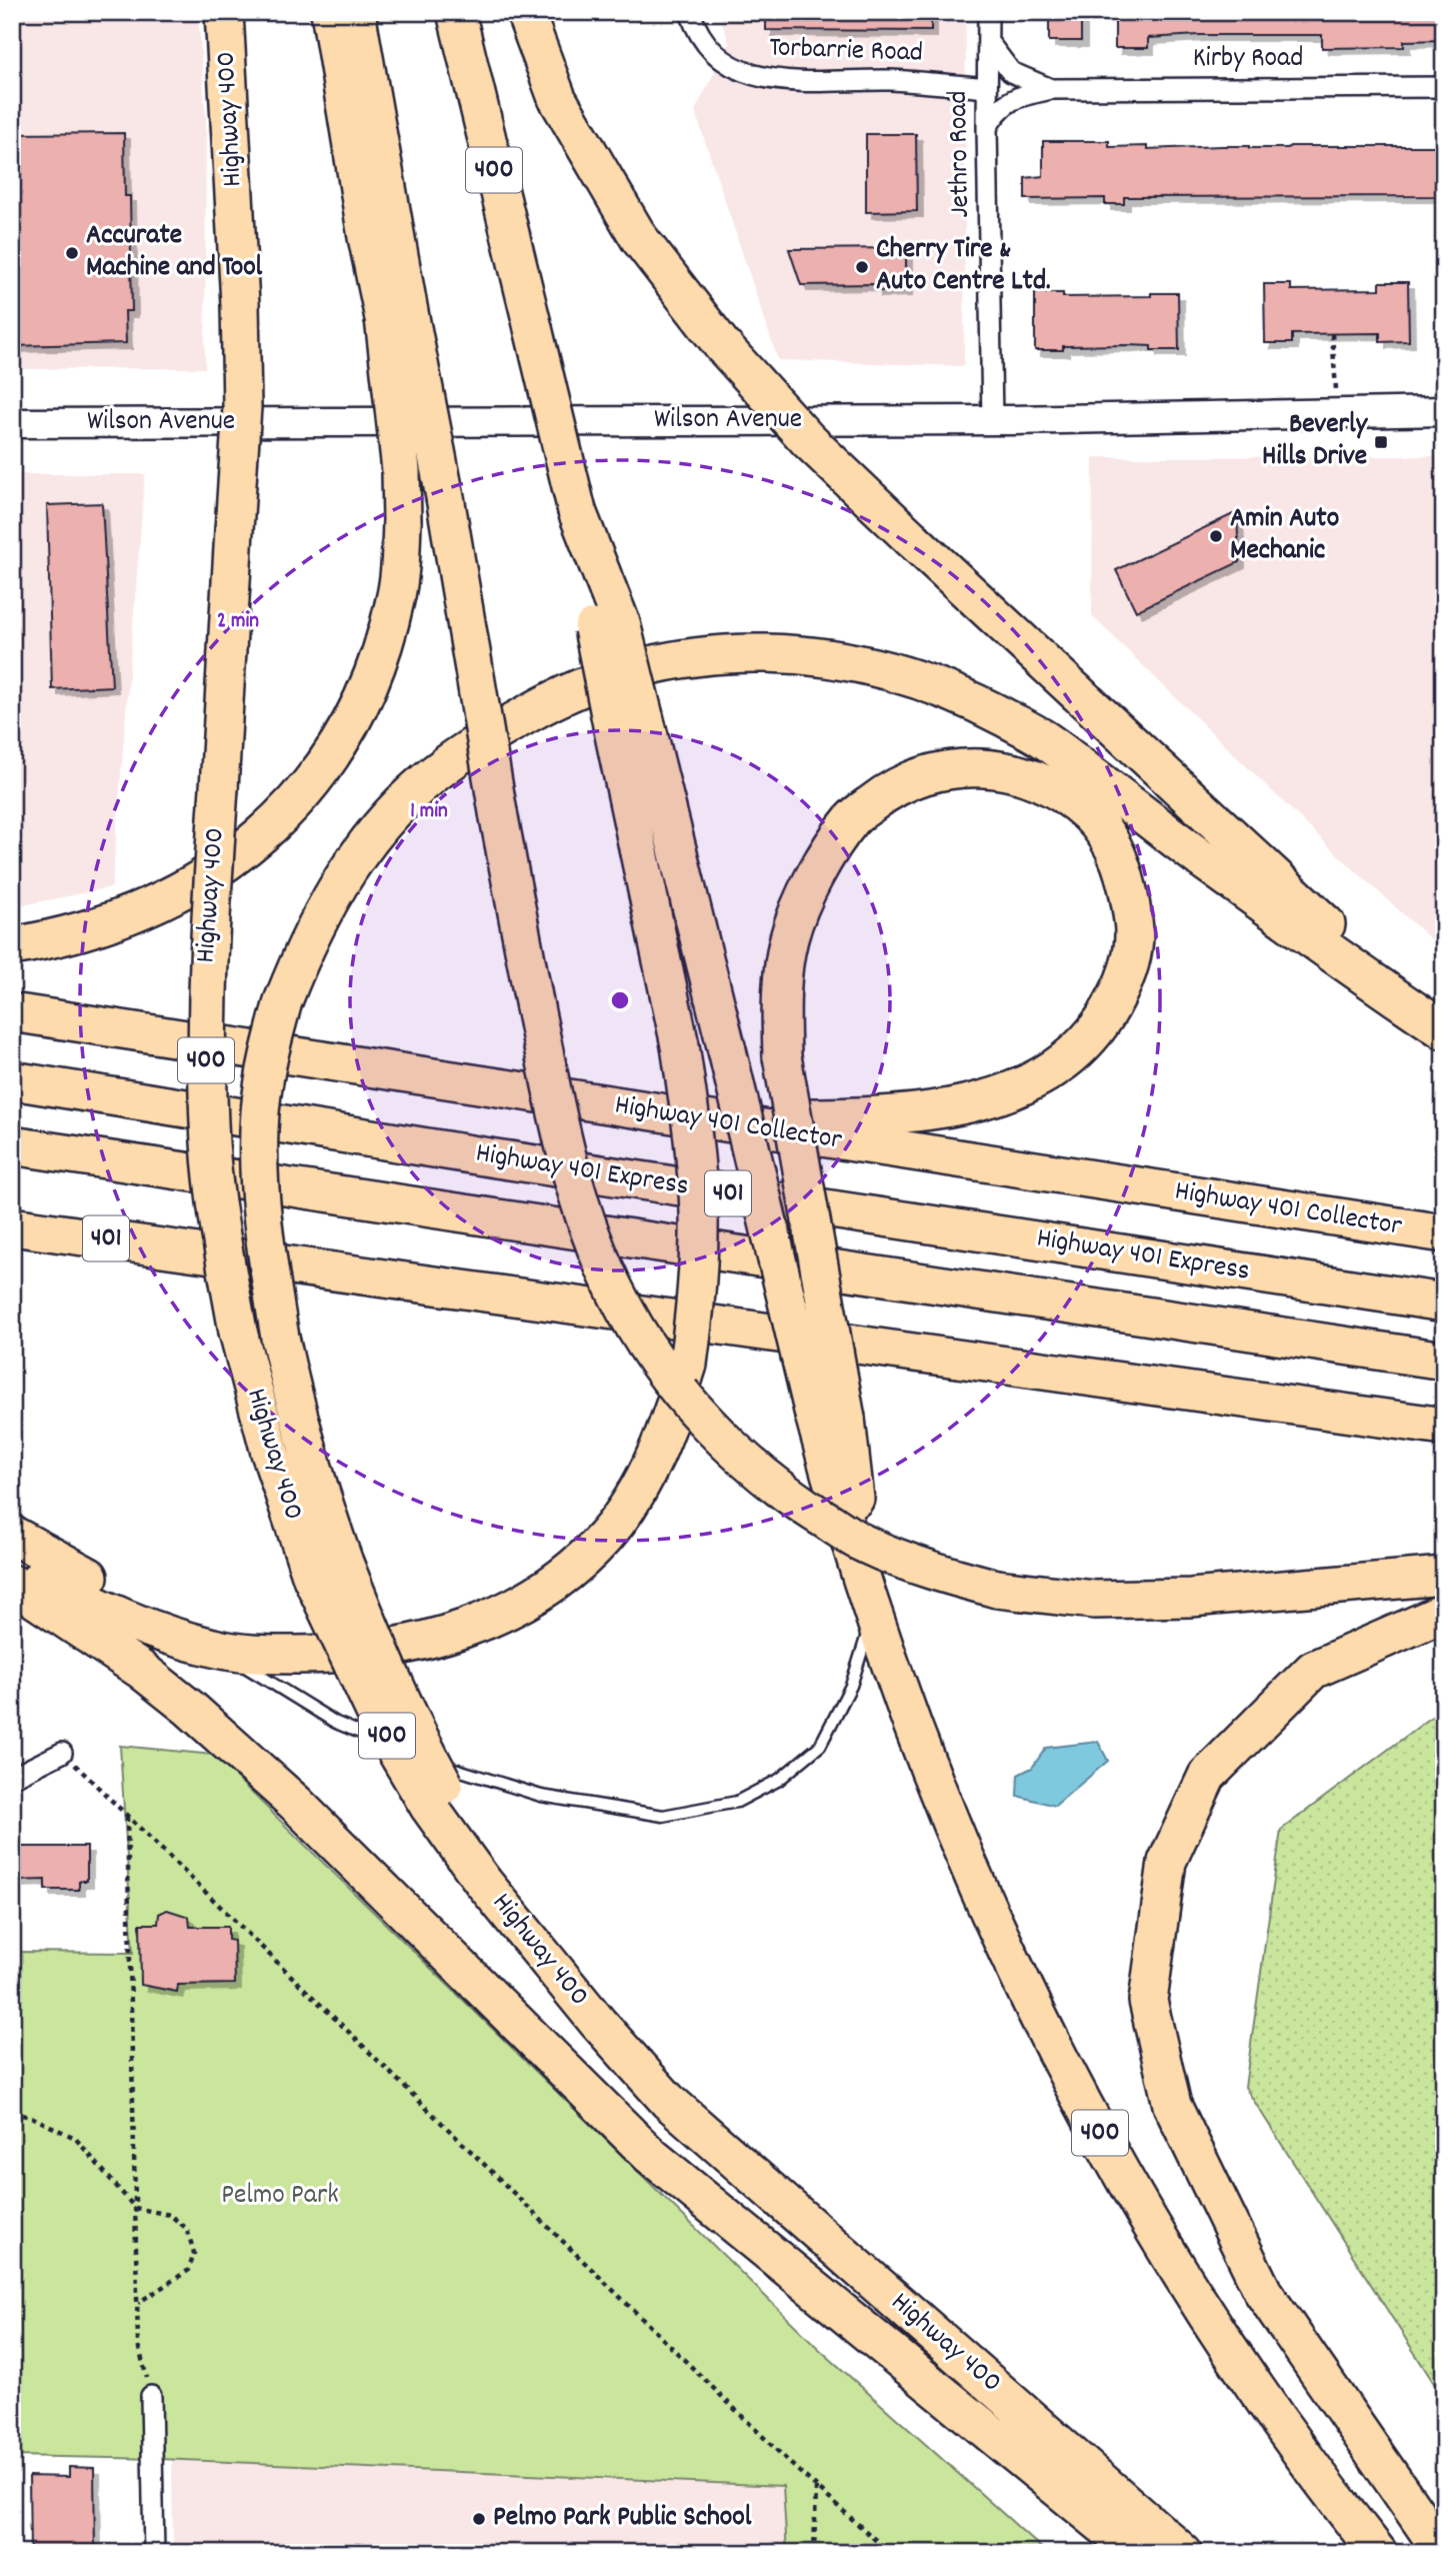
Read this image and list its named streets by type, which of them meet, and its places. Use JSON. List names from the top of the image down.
{
  "streets": {
    "highway": [
      "Highway 400",
      "400",
      "Highway 401 Collector",
      "Highway 401 Express",
      "401"
    ],
    "main road": ["Wilson Avenue"],
    "street": ["Torbarrie Road", "Kirby Road", "Jethro Road"]
  },
  "crossings": [
    ["Torbarrie Road", "Jethro Road"],
    ["Kirby Road", "Jethro Road"],
    ["Jethro Road", "Wilson Avenue"]
  ],
  "parks": ["Pelmo Park"],
  "places": {
    "other": [
      "Accurate Machine and Tool",
      "Cherry Tire & Auto Centre Ltd.",
      "Amin Auto Mechanic",
      "Pelmo Park Public School"
    ],
    "transit": ["Beverly Hills Drive"]
  },
  "rings": ["2 min", "1 min"]
}
